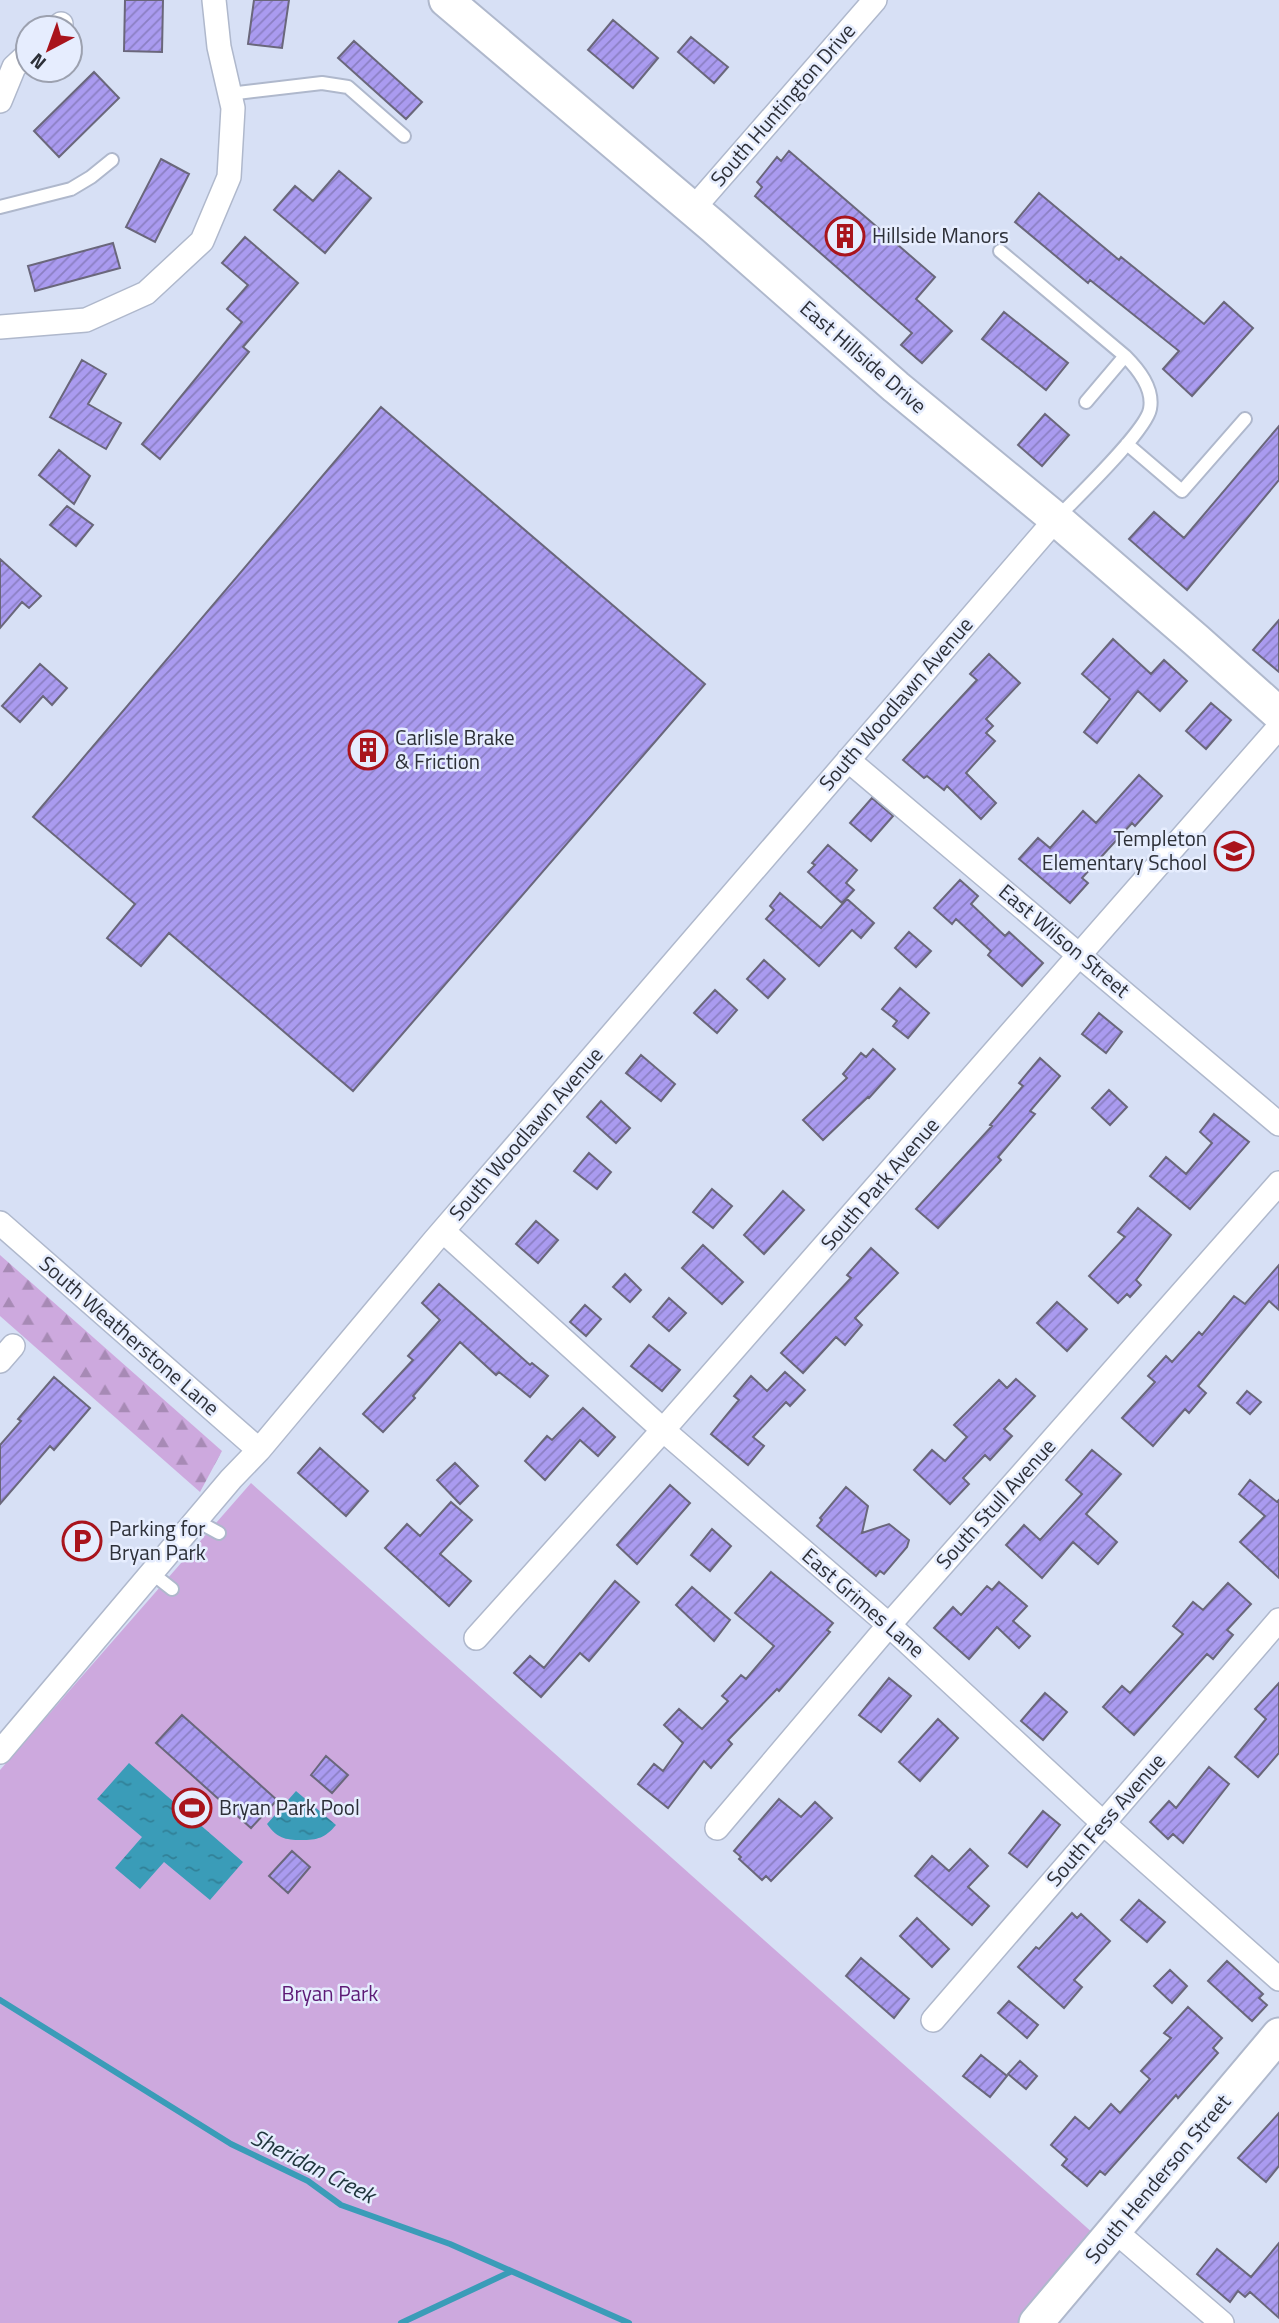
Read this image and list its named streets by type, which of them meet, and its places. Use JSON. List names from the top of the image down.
{
  "streets": {
    "main road": ["East Hillside Drive", "South Henderson Street"],
    "street": [
      "South Huntington Drive",
      "South Woodlawn Avenue",
      "East Wilson Street",
      "South Park Avenue",
      "South Weatherstone Lane",
      "South Stull Avenue",
      "East Grimes Lane",
      "South Fess Avenue"
    ]
  },
  "crossings": [
    ["South Huntington Drive", "East Hillside Drive"],
    ["East Hillside Drive", "South Woodlawn Avenue"],
    ["South Woodlawn Avenue", "East Wilson Street"],
    ["South Woodlawn Avenue", "South Weatherstone Lane"],
    ["South Woodlawn Avenue", "East Grimes Lane"],
    ["East Wilson Street", "South Park Avenue"],
    ["South Park Avenue", "East Grimes Lane"],
    ["South Stull Avenue", "East Grimes Lane"],
    ["East Grimes Lane", "South Fess Avenue"]
  ],
  "water": ["Sheridan Creek"],
  "parks": ["Bryan Park"],
  "places": {
    "building": ["Hillside Manors", "Carlisle Brake & Friction"],
    "school or university": ["Templeton Elementary School"],
    "parking": ["Parking for Bryan Park"],
    "sports": ["Bryan Park Pool"]
  },
  "north": "bottom left"
}
